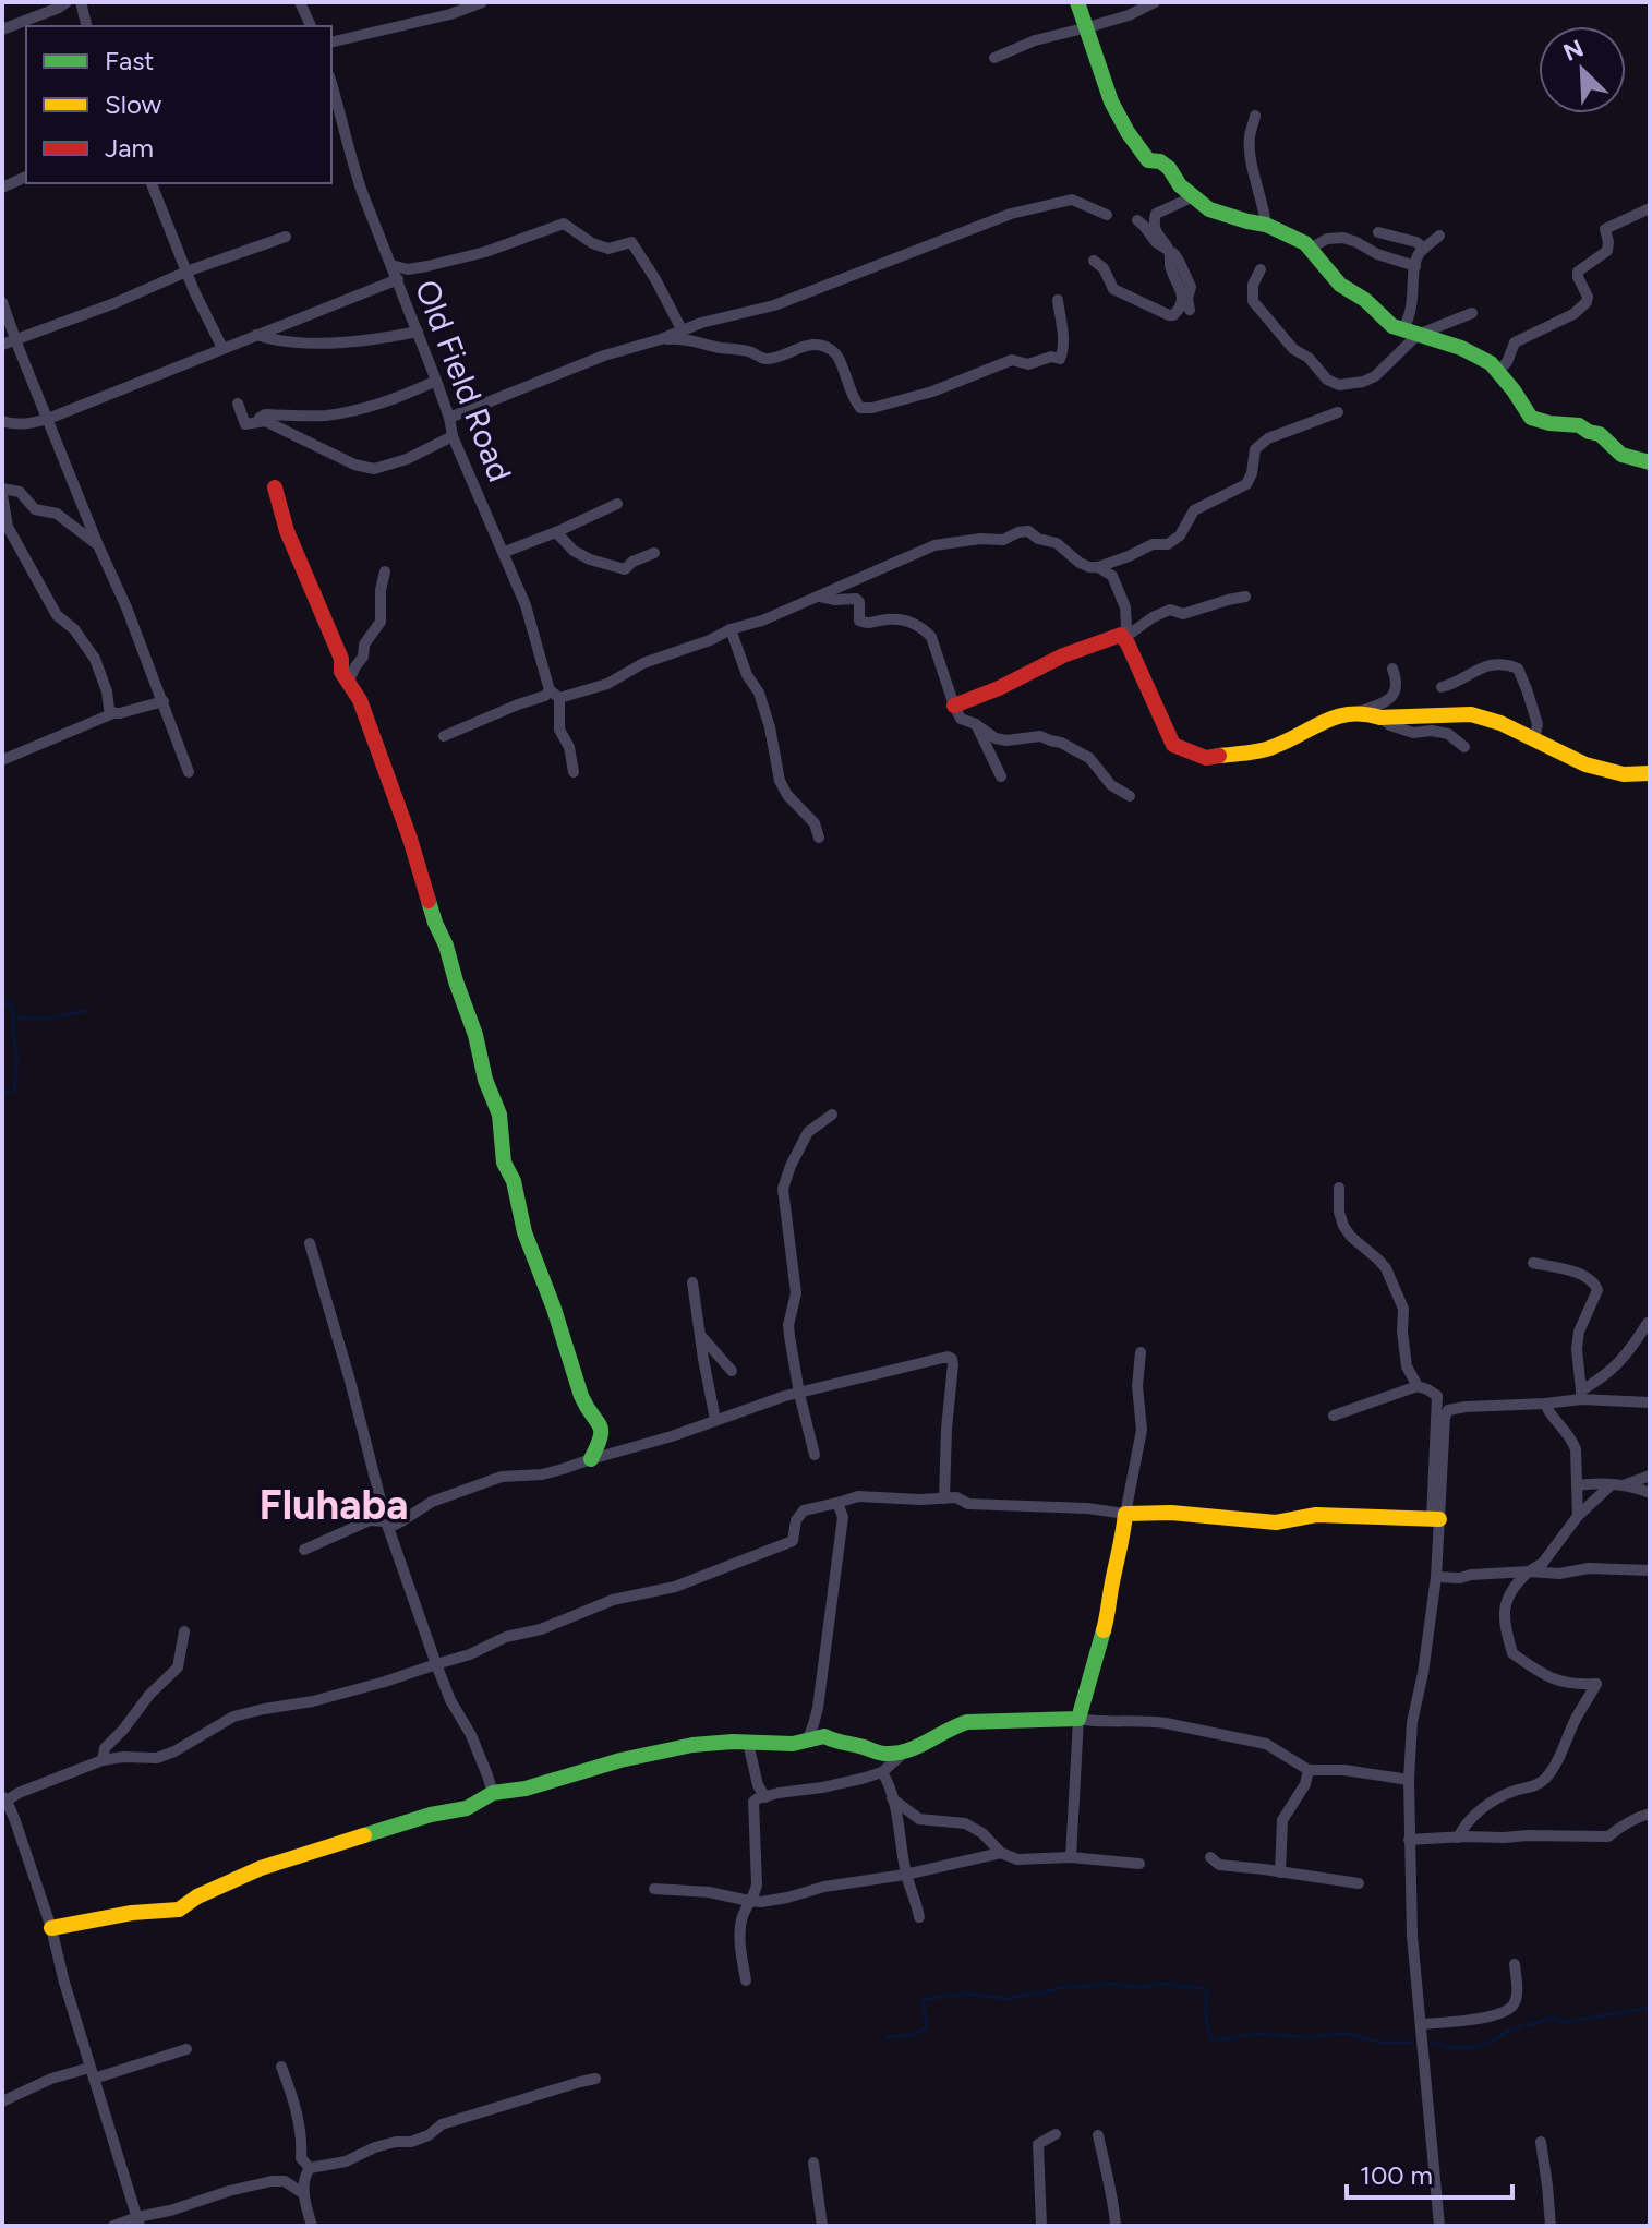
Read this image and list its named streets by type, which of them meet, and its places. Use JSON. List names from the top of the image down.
{
  "streets": {
    "street": ["Old Field Road"]
  },
  "districts": ["Fluhaba"],
  "legend": ["Fast", "Slow", "Jam"],
  "scale_bar": "100 m",
  "north": "top left"
}
